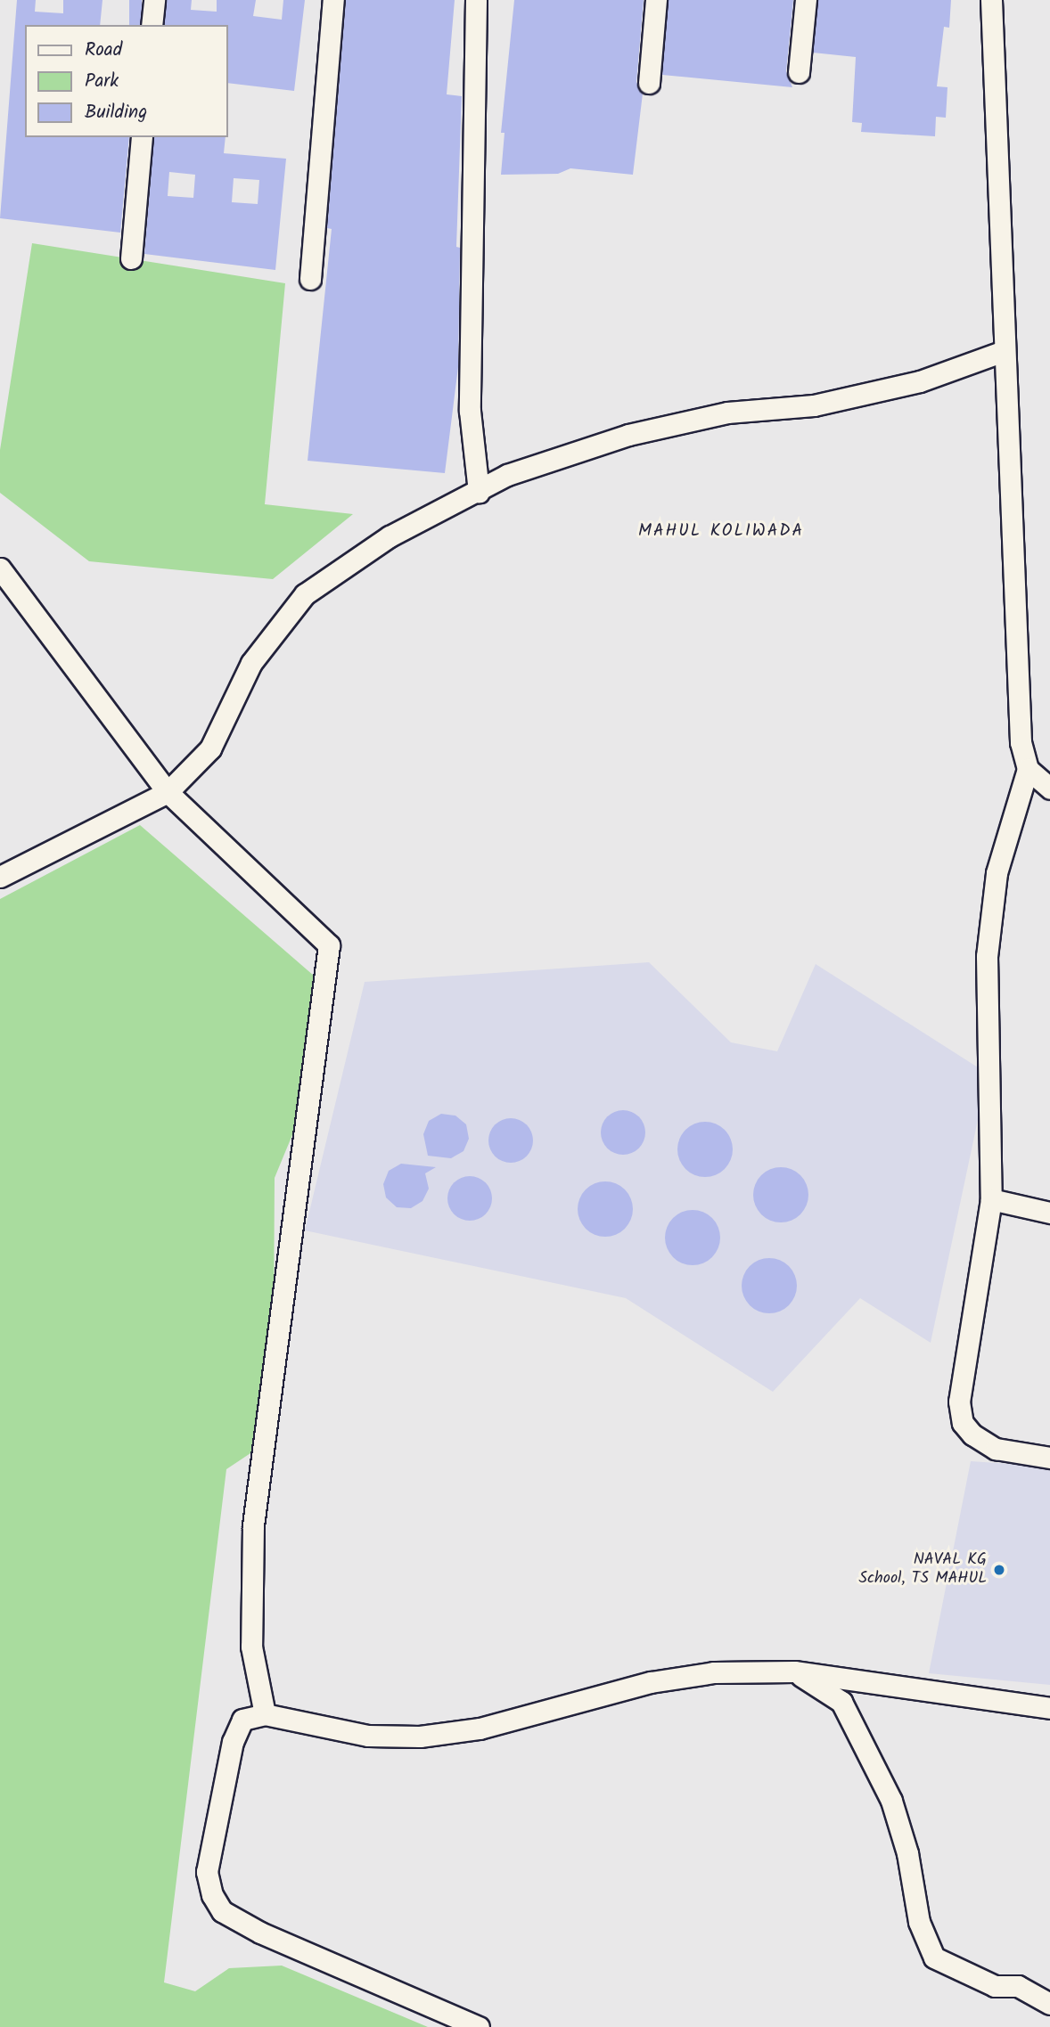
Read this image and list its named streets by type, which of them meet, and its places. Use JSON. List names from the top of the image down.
{
  "districts": ["MAHUL KOLIWADA"],
  "places": ["NAVAL KG School, TS MAHUL"],
  "legend": ["Road", "Park", "Building"]
}
